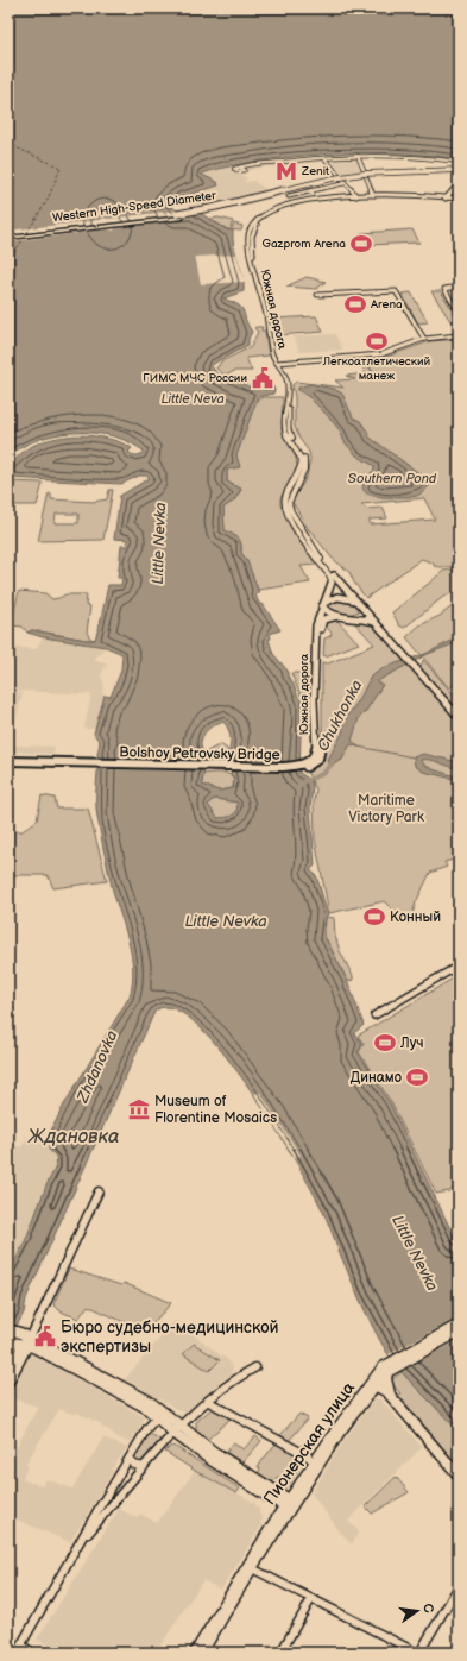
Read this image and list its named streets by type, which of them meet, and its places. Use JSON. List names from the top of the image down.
{
  "streets": {
    "highway": ["Western High-Speed Diameter"],
    "street": ["Южная дорога", "Bolshoy Petrovsky Bridge", "Пионерская улица"]
  },
  "crossings": [
    ["Южная дорога", "Bolshoy Petrovsky Bridge"]
  ],
  "water": [
    "Little Neva",
    "Southern Pond",
    "Little Nevka",
    "Chukhonka",
    "Zhdanovka",
    "Ждановка"
  ],
  "parks": ["Maritime Victory Park"],
  "places": {
    "metro station": ["Zenit"],
    "sports": [
      "Gazprom Arena",
      "Arena",
      "Легкоатлетический манеж",
      "Конный",
      "Луч",
      "Динамо"
    ],
    "public building": ["ГИМС МЧС России", "Бюро судебно-медицинской экспертизы"],
    "museum": ["Museum of Florentine Mosaics"]
  },
  "north": "right"
}
